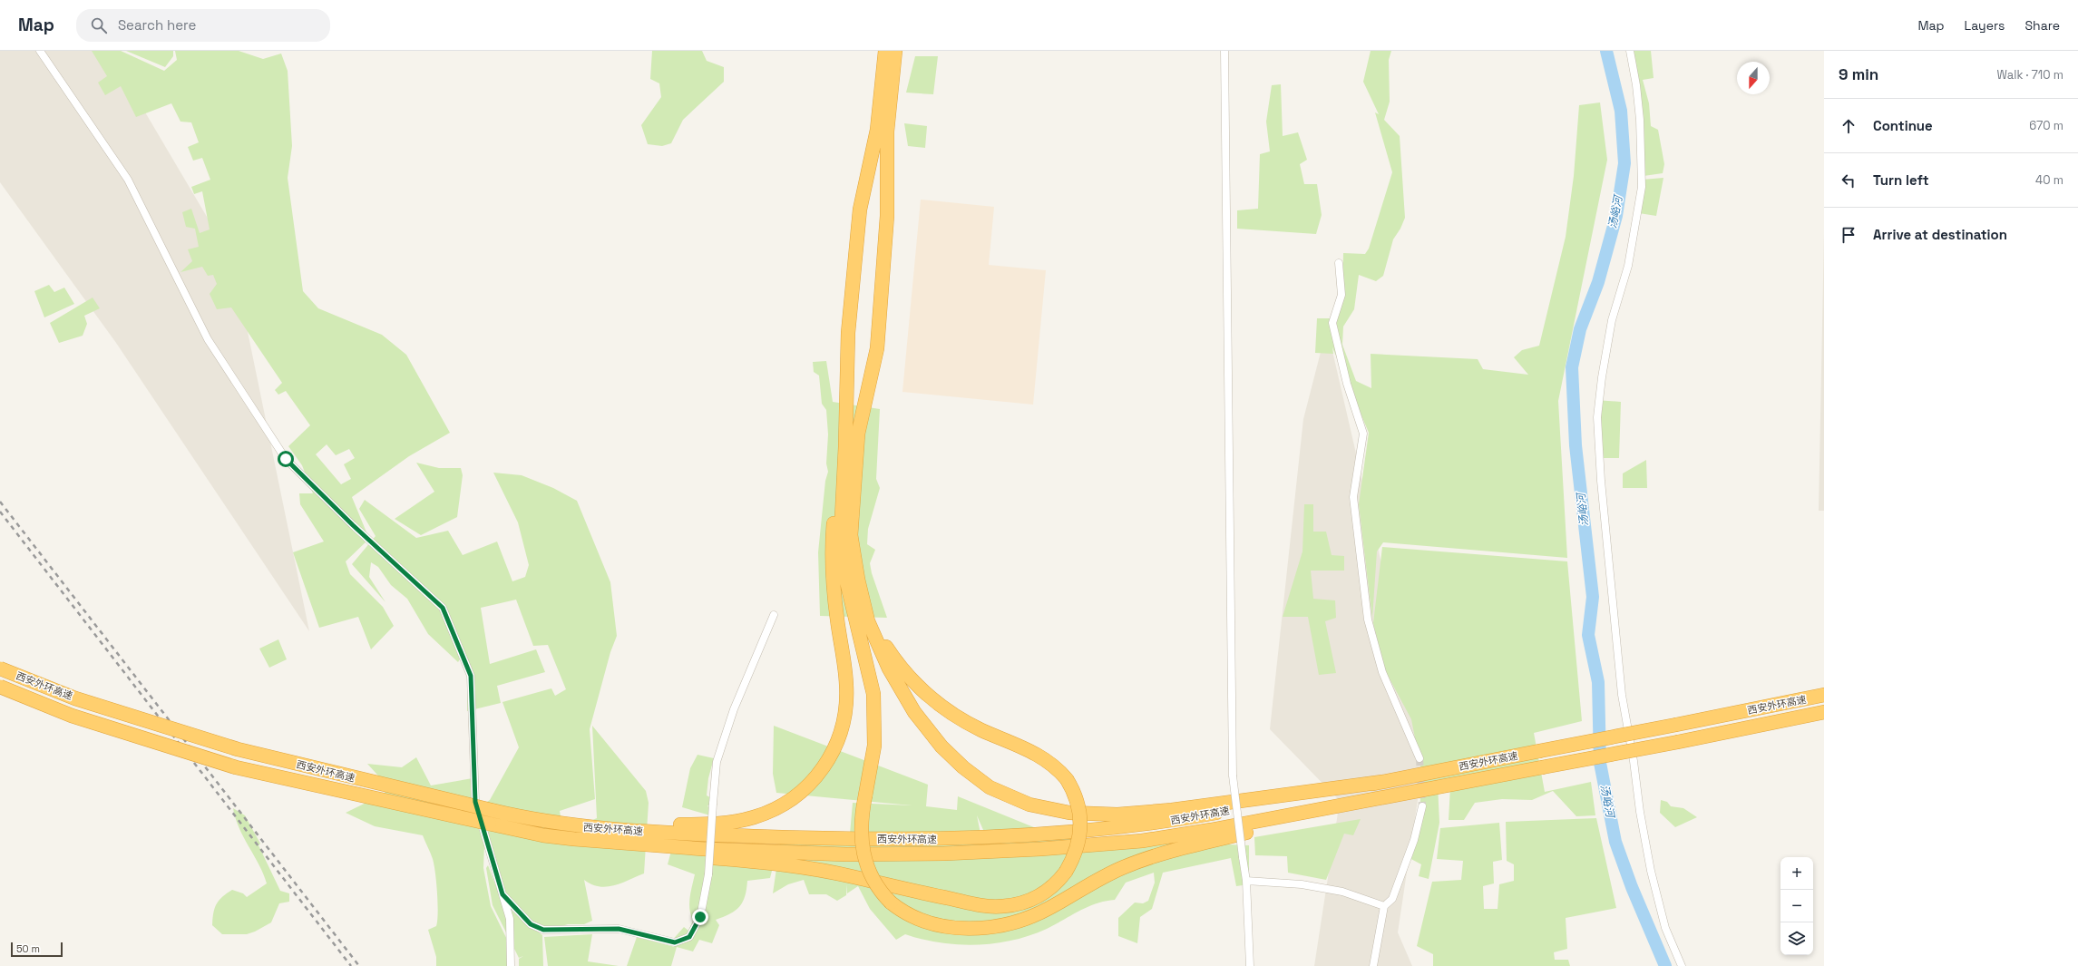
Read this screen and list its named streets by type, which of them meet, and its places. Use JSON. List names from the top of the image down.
{
  "streets": {
    "highway": ["西安外环高速"]
  },
  "water": ["汤峪河"],
  "scale_bar": "50 m",
  "north": "bottom",
  "page": {
    "header": "Map",
    "search": "Search here",
    "nav": ["Map", "Layers", "Share"],
    "heading": ["9 min", "Walk · 710 m"],
    "list": [
      ["Continue", "670 m"],
      ["Turn left", "40 m"],
      "Arrive at destination"
    ],
    "map_buttons": ["+", "−"],
    "scale": "50 m"
  }
}
